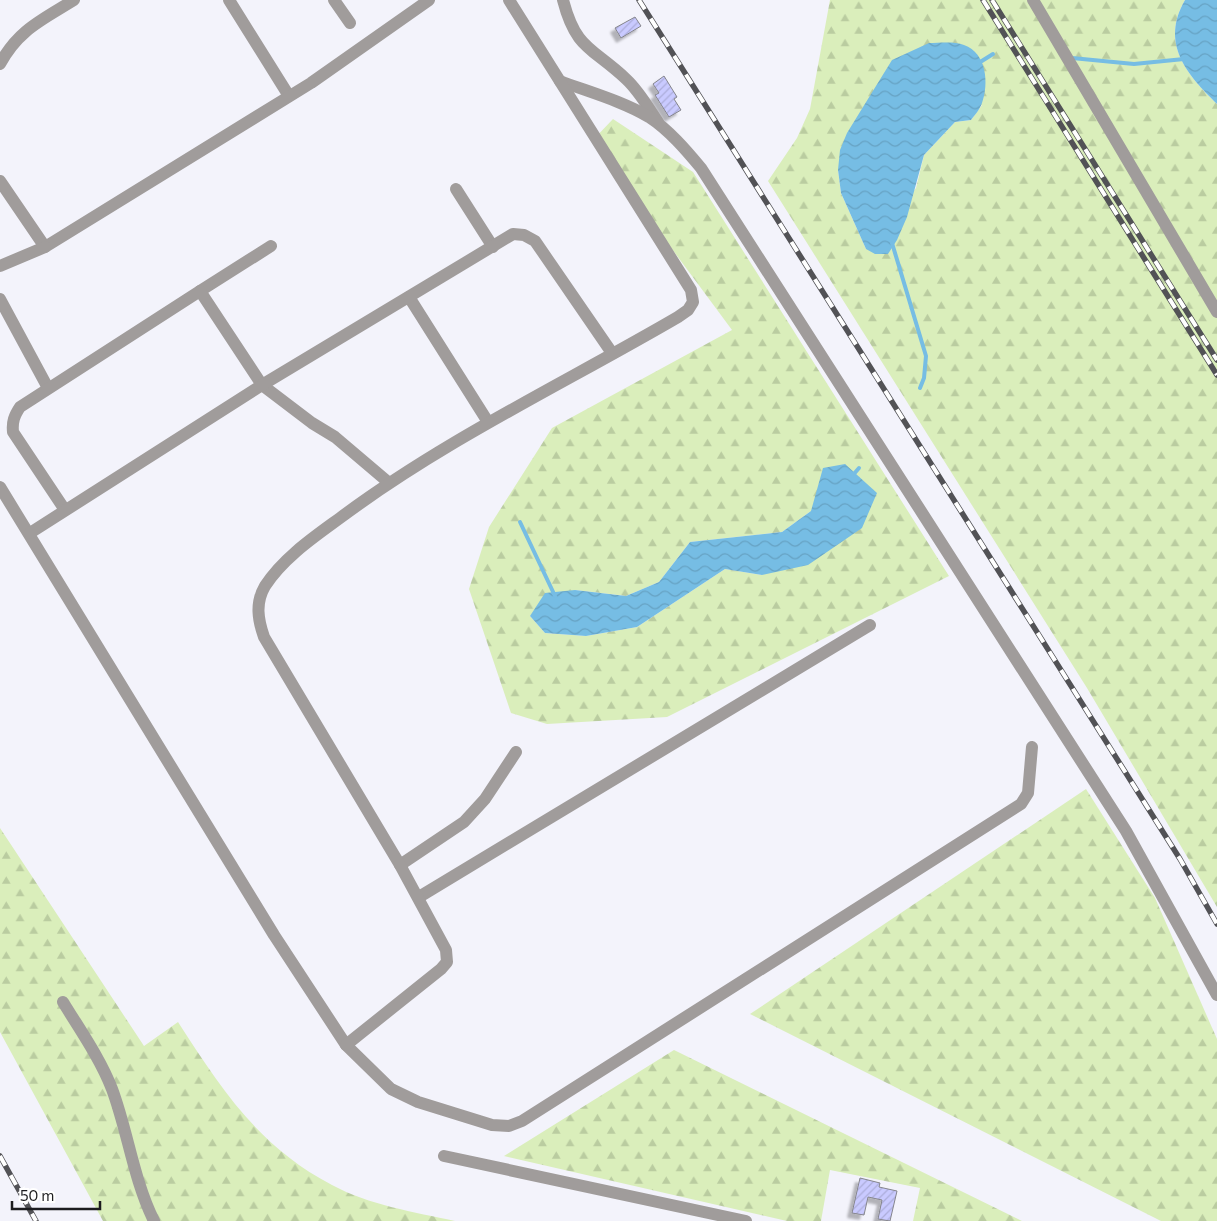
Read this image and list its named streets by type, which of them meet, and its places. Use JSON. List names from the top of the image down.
{
  "scale_bar": "50 m"
}
